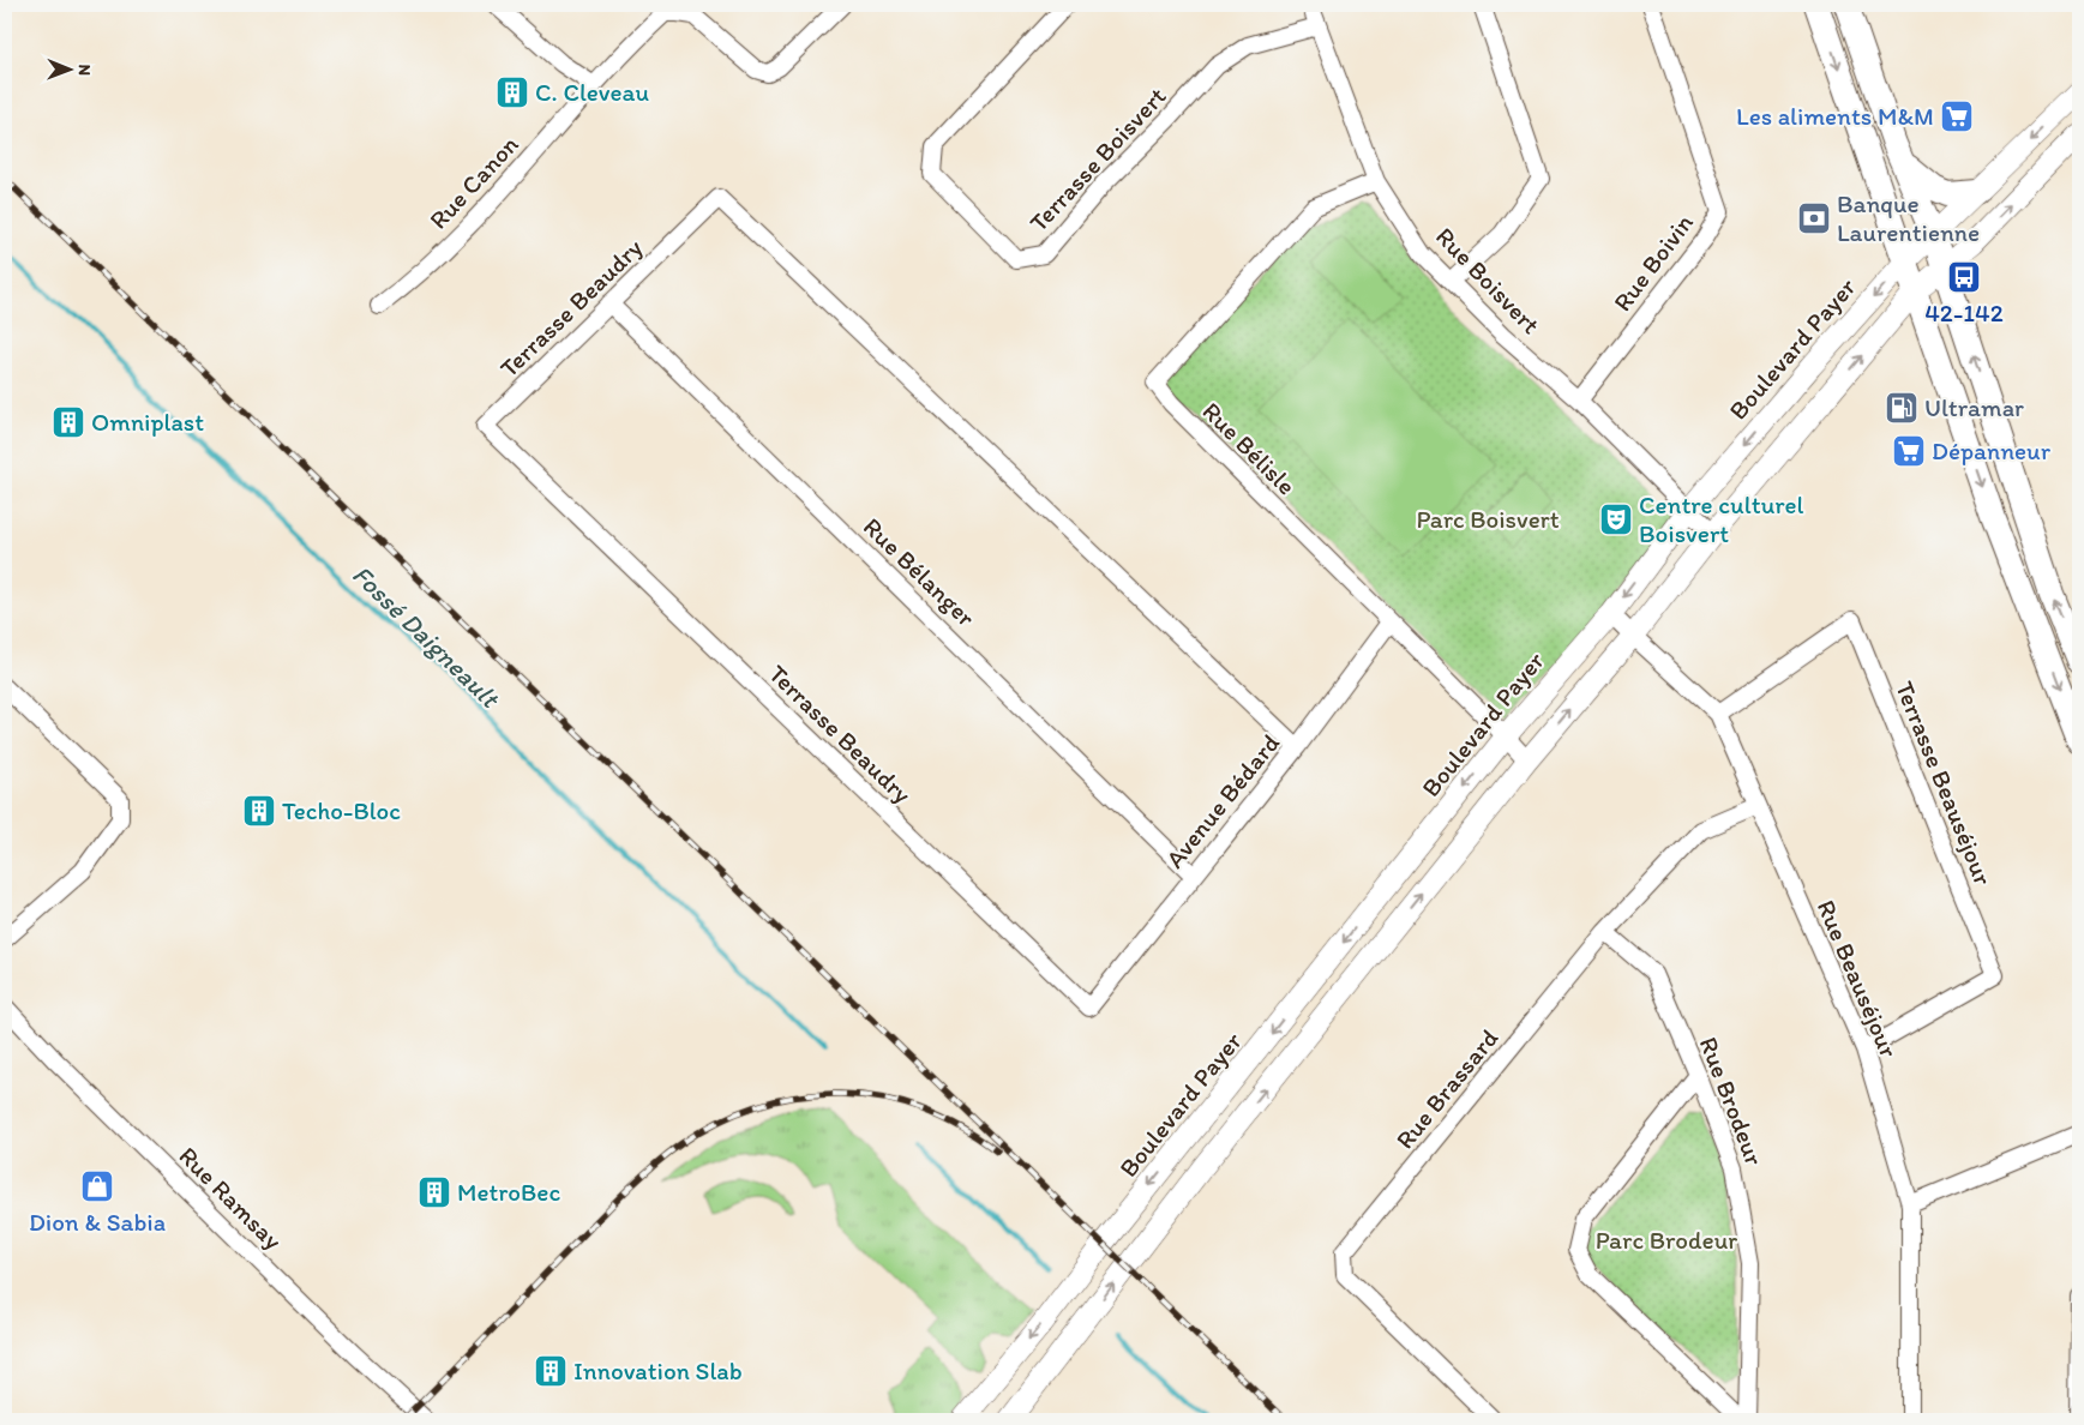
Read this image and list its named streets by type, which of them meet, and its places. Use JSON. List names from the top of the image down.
{
  "streets": {
    "street": [
      "Terrasse Boisvert",
      "Rue Canon",
      "Rue Boivin",
      "Rue Boisvert",
      "Terrasse Beaudry",
      "Boulevard Payer",
      "Rue Bélisle",
      "Rue Bélanger",
      "Terrasse Beauséjour",
      "Avenue Bédard",
      "Rue Beauséjour",
      "Rue Brassard",
      "Rue Brodeur",
      "Rue Ramsay"
    ]
  },
  "crossings": [
    ["Terrasse Boisvert", "Rue Boisvert"],
    ["Rue Boivin", "Rue Boisvert"],
    ["Rue Boisvert", "Boulevard Payer"],
    ["Rue Boisvert", "Rue Bélisle"],
    ["Terrasse Beaudry", "Rue Bélanger"],
    ["Terrasse Beaudry", "Avenue Bédard"],
    ["Boulevard Payer", "Rue Bélisle"],
    ["Boulevard Payer", "Rue Beauséjour"],
    ["Rue Bélisle", "Avenue Bédard"],
    ["Rue Bélanger", "Avenue Bédard"],
    ["Terrasse Beauséjour", "Rue Beauséjour"],
    ["Rue Beauséjour", "Rue Brassard"],
    ["Rue Brassard", "Rue Brodeur"]
  ],
  "water": ["Fossé Daigneault"],
  "parks": ["Parc Boisvert", "Parc Brodeur"],
  "places": {
    "building": [
      "C. Cleveau",
      "Omniplast",
      "Techo-Bloc",
      "MetroBec",
      "Innovation Slab"
    ],
    "supermarket": ["Les aliments M&M", "Dépanneur"],
    "bank": ["Banque Laurentienne"],
    "bus stop": ["42-142"],
    "fuel station": ["Ultramar"],
    "theatre": ["Centre culturel Boisvert"],
    "shop": ["Dion & Sabia"]
  },
  "north": "right"
}
